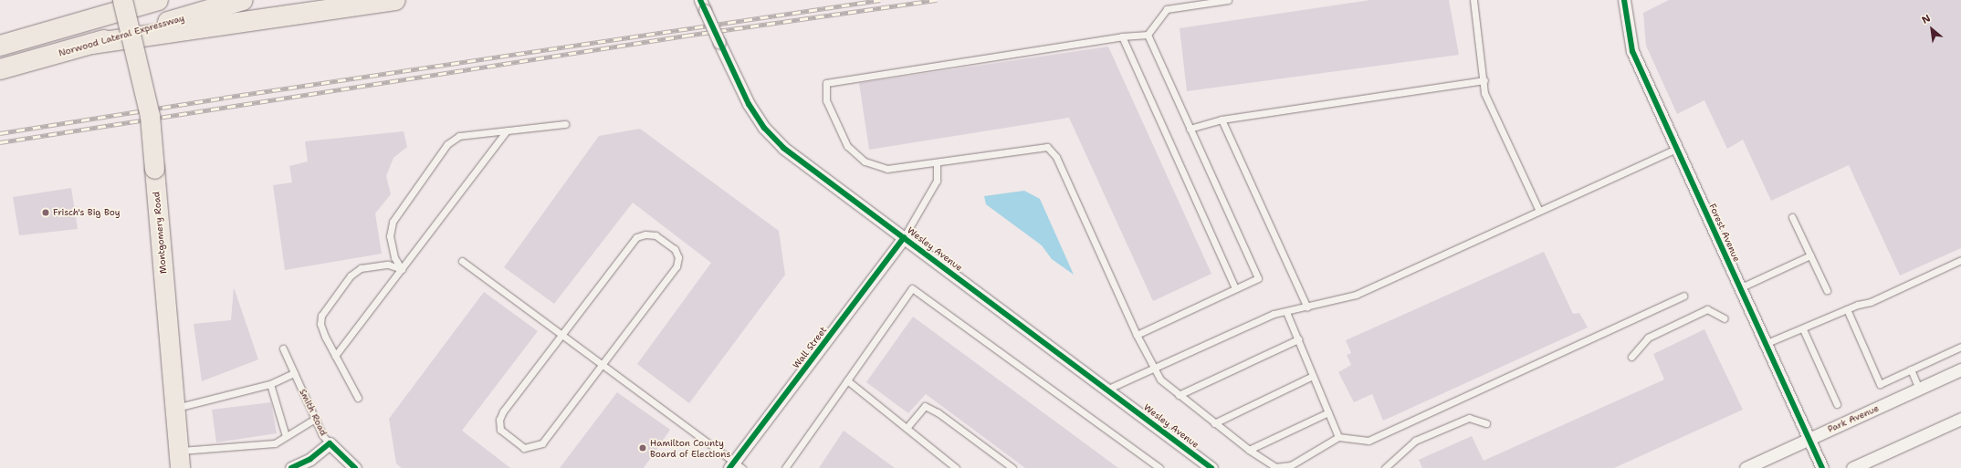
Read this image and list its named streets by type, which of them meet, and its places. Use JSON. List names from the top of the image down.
{
  "streets": {
    "highway": ["Norwood Lateral Expressway"],
    "main road": ["Montgomery Road"],
    "street": [
      "Forest Avenue",
      "Wesley Avenue",
      "Wall Street",
      "Smith Road",
      "Park Avenue"
    ]
  },
  "crossings": [
    ["Forest Avenue", "Park Avenue"],
    ["Wesley Avenue", "Wall Street"]
  ],
  "places": ["Frisch's Big Boy", "Hamilton County Board of Elections"],
  "north": "top left"
}
